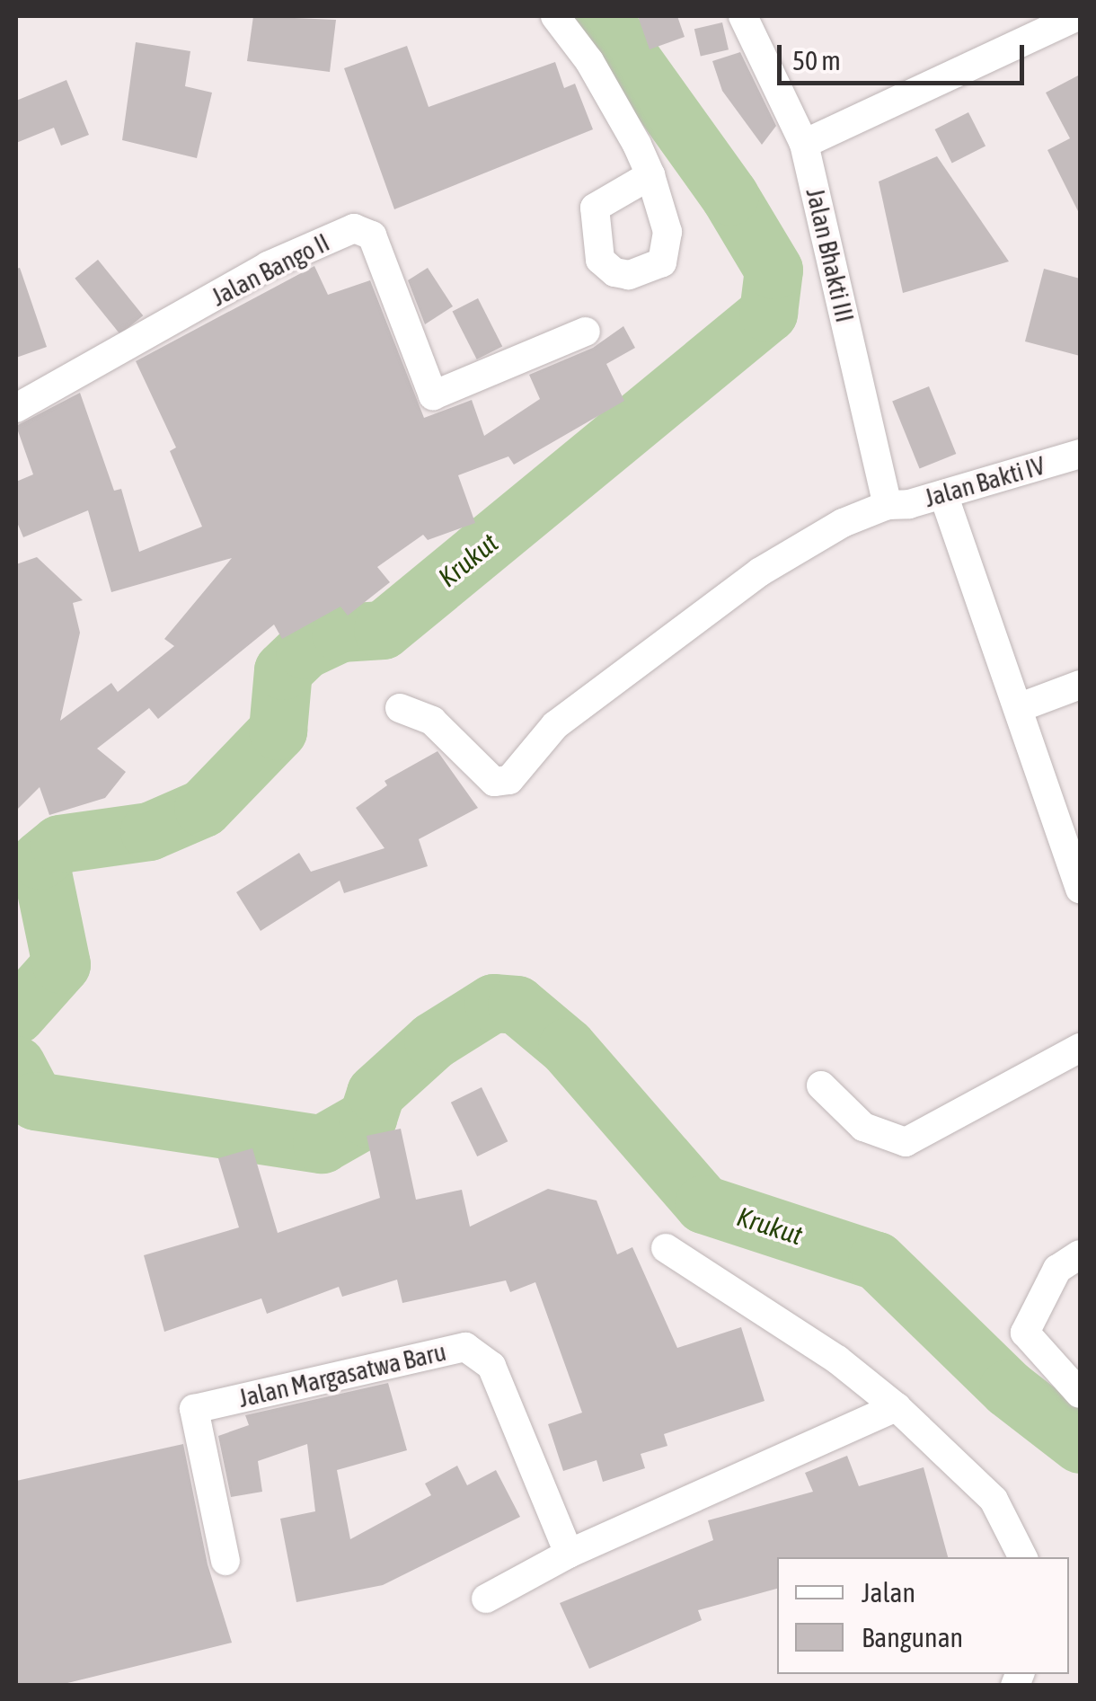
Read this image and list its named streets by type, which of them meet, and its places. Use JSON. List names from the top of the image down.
{
  "streets": {
    "street": [
      "Jalan Bhakti III",
      "Jalan Bango II",
      "Jalan Bakti IV",
      "Jalan Margasatwa Baru"
    ]
  },
  "crossings": [
    ["Jalan Bhakti III", "Jalan Bakti IV"]
  ],
  "water": ["Krukut"],
  "legend": ["Jalan", "Bangunan"],
  "scale_bar": "50 m"
}
